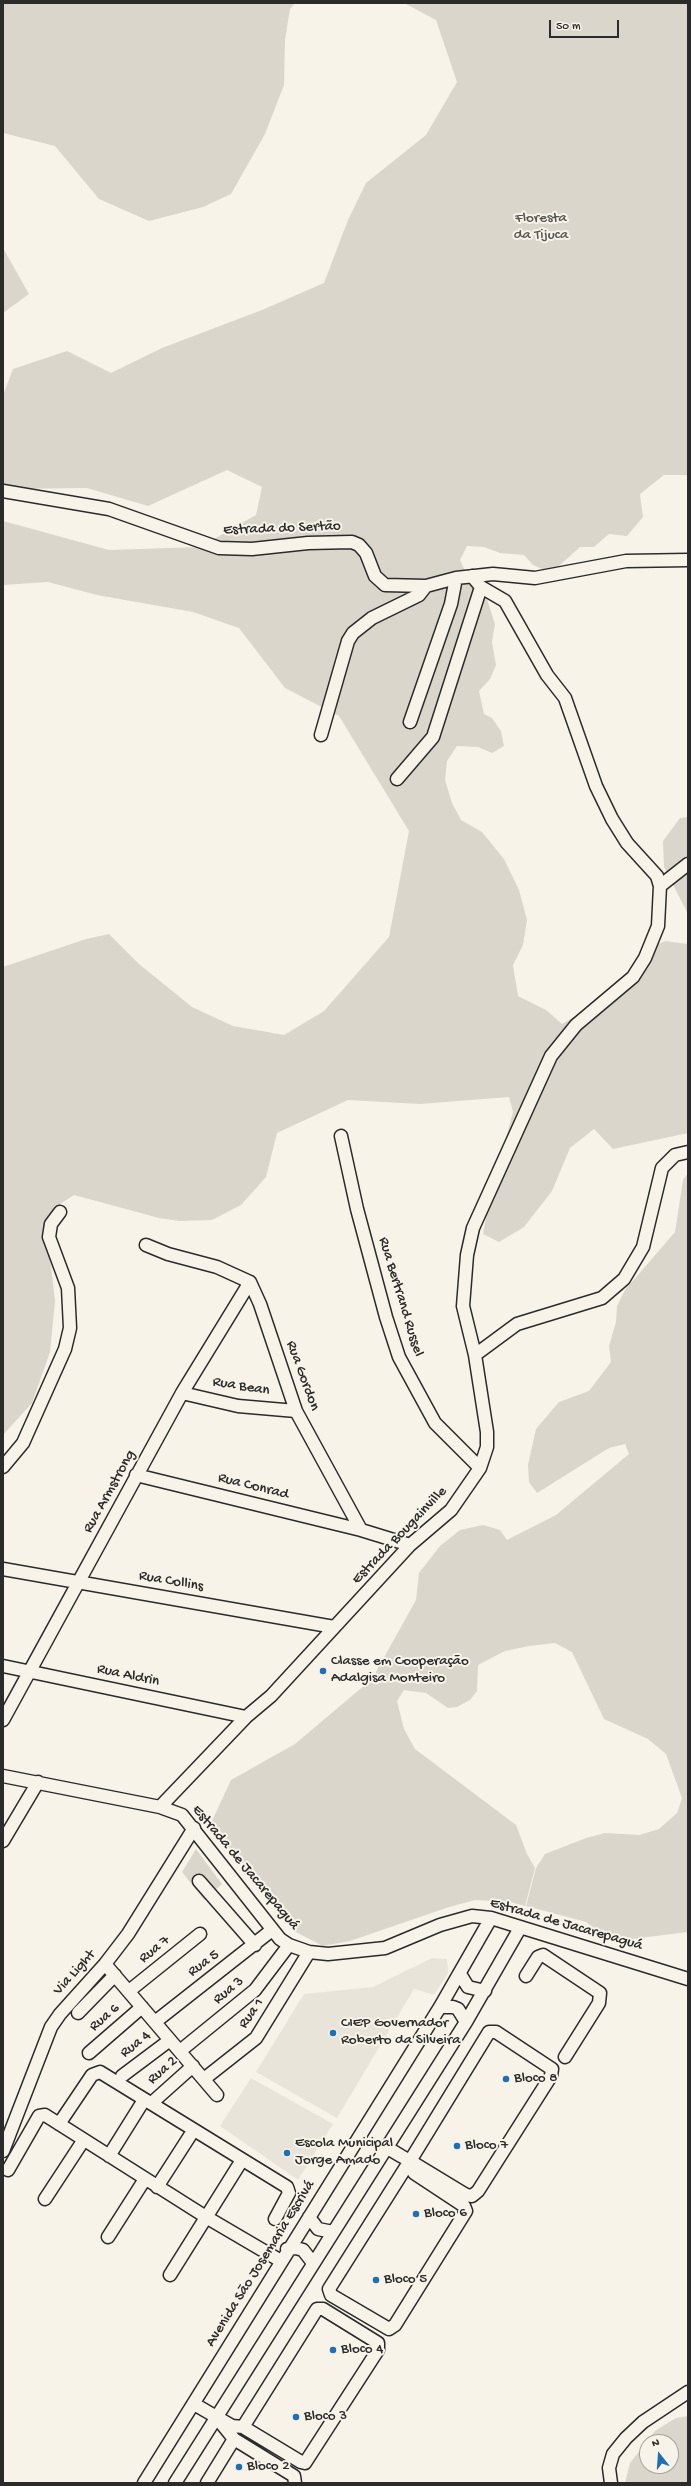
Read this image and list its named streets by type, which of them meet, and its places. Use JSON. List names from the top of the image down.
{
  "streets": {
    "street": [
      "Estrada do Sertão",
      "Rua Bertrand Russel",
      "Rua Gordon",
      "Rua Bean",
      "Rua Conrad",
      "Rua Armstrong",
      "Estrada Bougainville",
      "Rua Collins",
      "Rua Aldrin",
      "Estrada de Jacarepaguá",
      "Rua 7",
      "Rua 5",
      "Via Light",
      "Rua 3",
      "Rua 1",
      "Rua 6",
      "Rua 4",
      "Rua 2",
      "Avenida São Josemaria Escrivá"
    ]
  },
  "crossings": [
    ["Rua Bertrand Russel", "Estrada Bougainville"],
    ["Rua Gordon", "Rua Bean"],
    ["Rua Gordon", "Rua Conrad"],
    ["Rua Gordon", "Rua Armstrong"],
    ["Rua Bean", "Rua Armstrong"],
    ["Rua Conrad", "Rua Armstrong"],
    ["Rua Armstrong", "Rua Collins"],
    ["Rua Armstrong", "Rua Aldrin"],
    ["Estrada Bougainville", "Rua Collins"],
    ["Estrada Bougainville", "Rua Aldrin"],
    ["Estrada Bougainville", "Estrada de Jacarepaguá"],
    ["Estrada de Jacarepaguá", "Rua 5"],
    ["Estrada de Jacarepaguá", "Via Light"],
    ["Estrada de Jacarepaguá", "Rua 3"],
    ["Estrada de Jacarepaguá", "Rua 1"],
    ["Estrada de Jacarepaguá", "Avenida São Josemaria Escrivá"]
  ],
  "parks": ["Floresta da Tijuca"],
  "places": [
    "Classe em Cooperação Adalgisa Monteiro",
    "CIEP Governador Roberto da Silveira",
    "Bloco 8",
    "Bloco 7",
    "Escola Municipal Jorge Amado",
    "Bloco 6",
    "Bloco 5",
    "Bloco 4",
    "Bloco 3",
    "Bloco 2"
  ],
  "scale_bar": "50 m",
  "north": "top"
}
